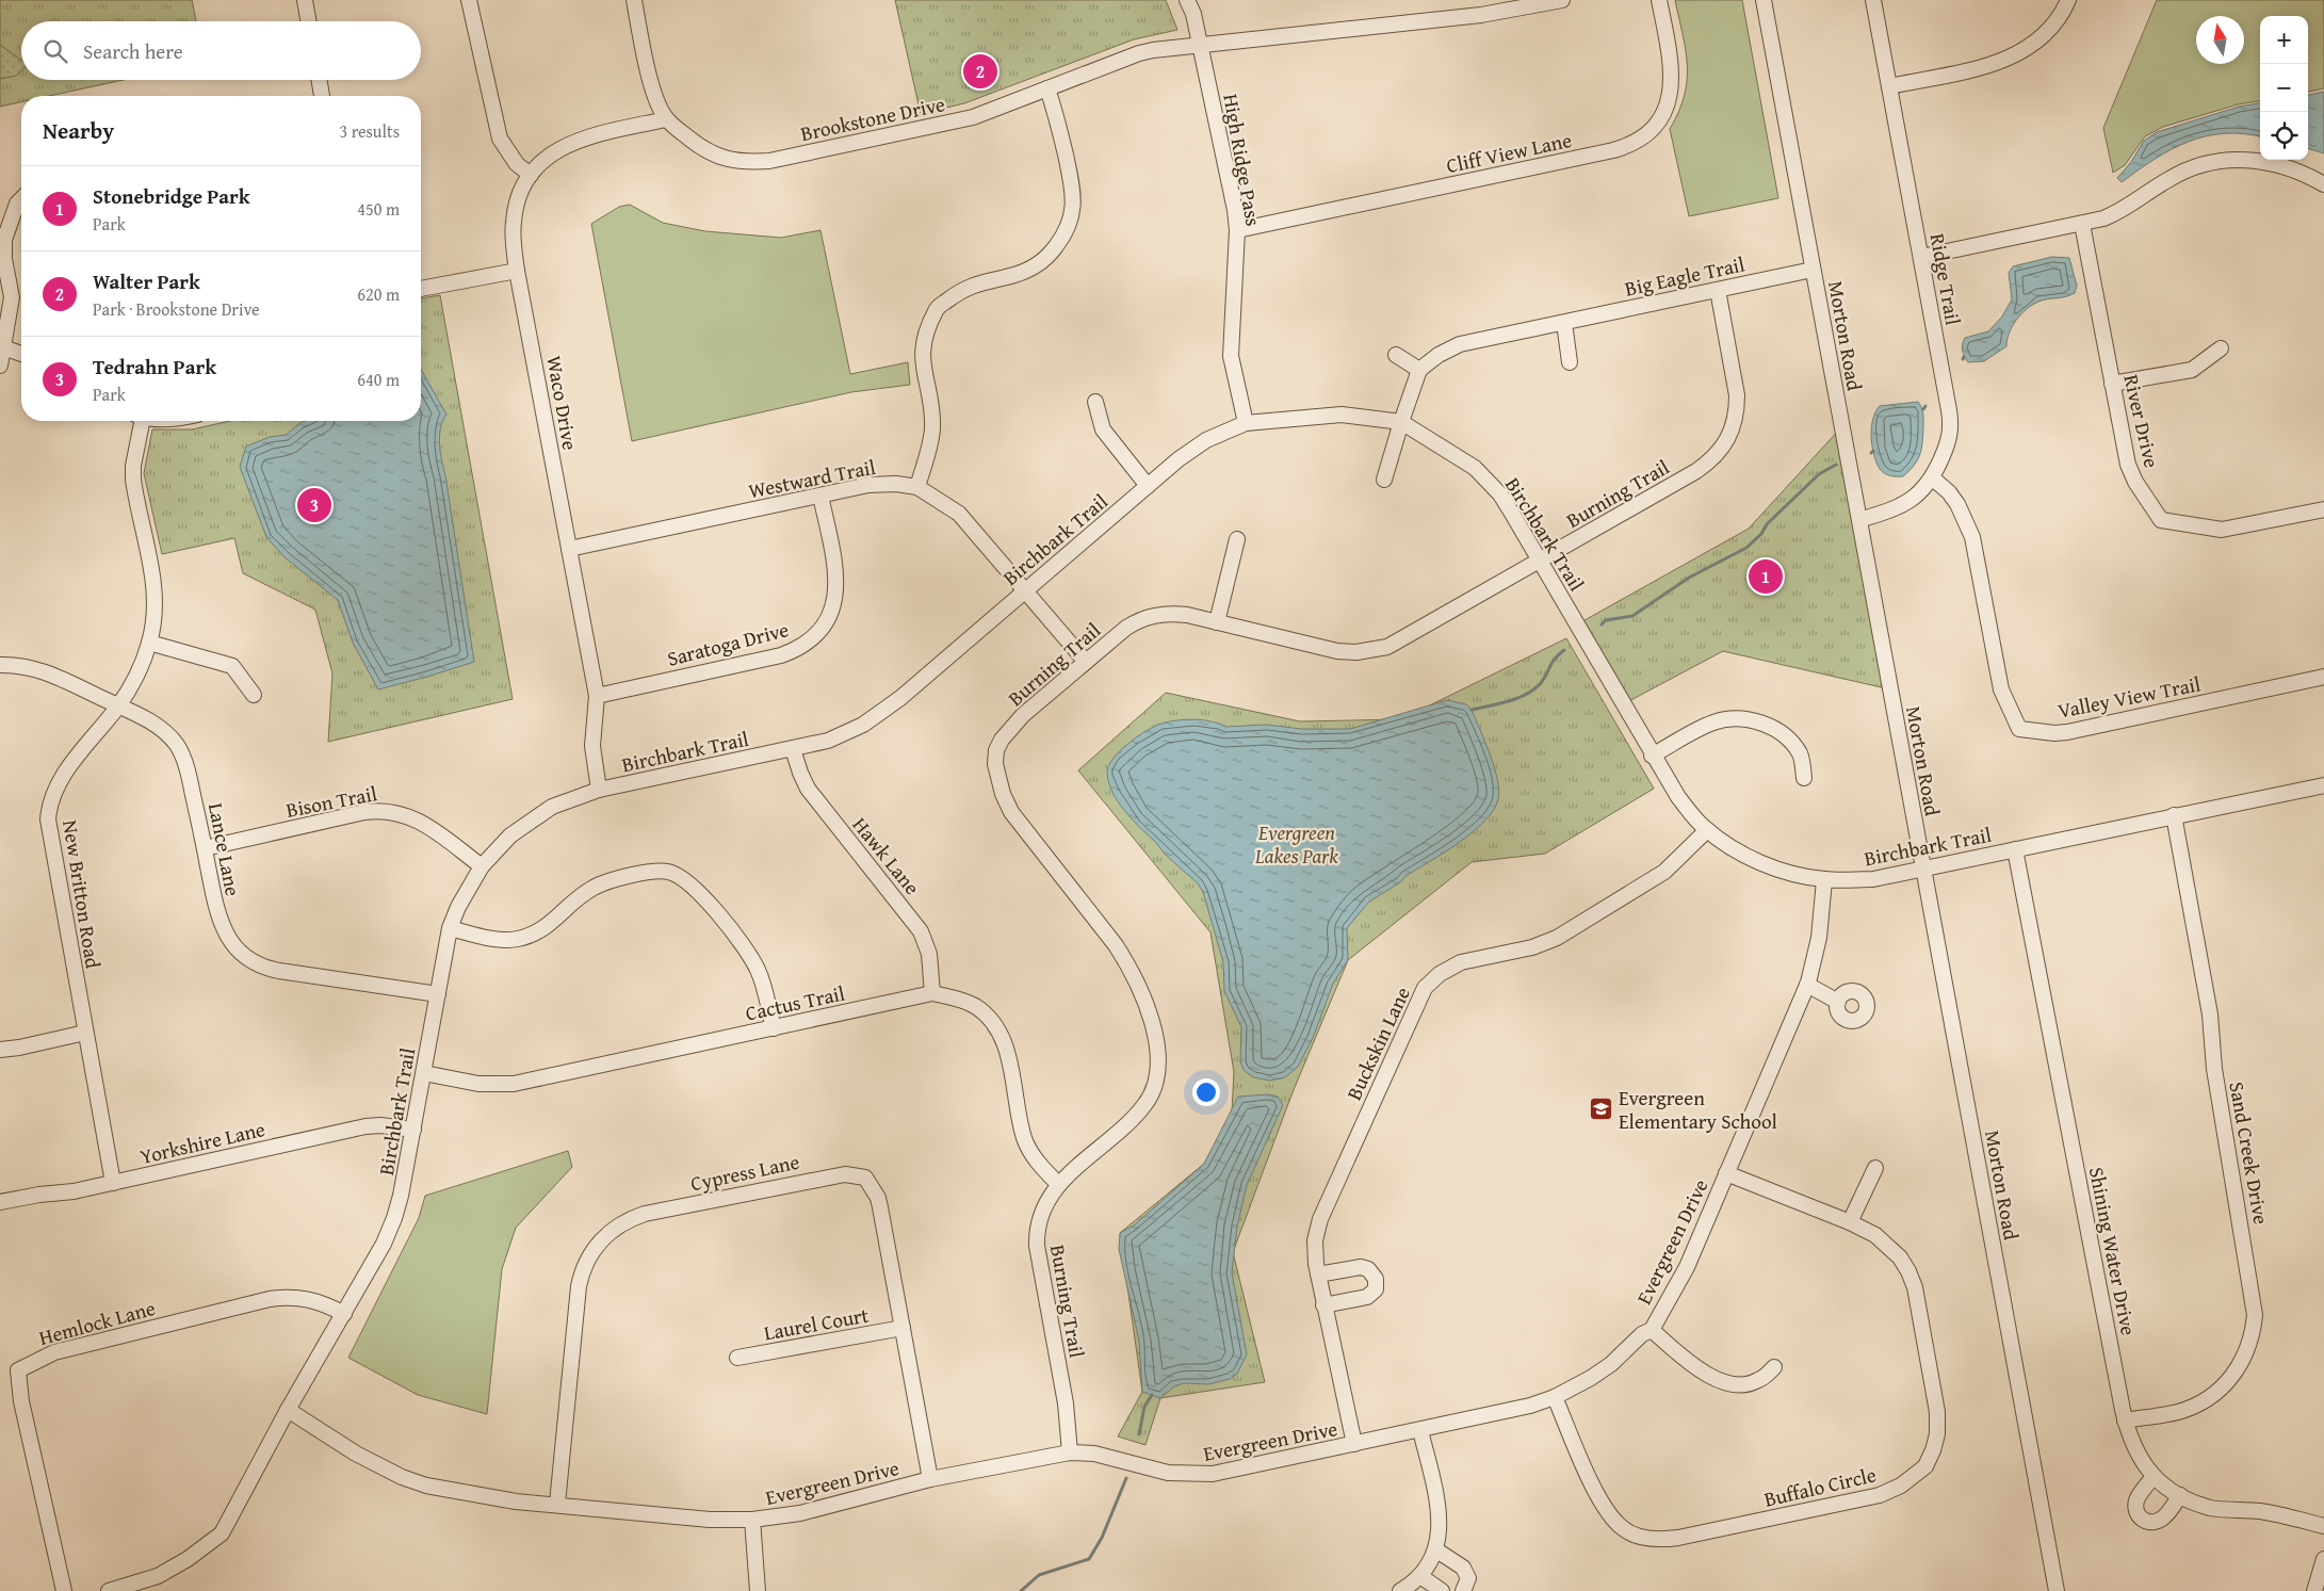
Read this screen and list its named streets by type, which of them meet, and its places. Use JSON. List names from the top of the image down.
{
  "streets": {
    "street": [
      "Brookstone Drive",
      "Cliff View Lane",
      "High Ridge Pass",
      "Big Eagle Trail",
      "Ridge Trail",
      "Morton Road",
      "Waco Drive",
      "River Drive",
      "Westward Trail",
      "Burning Trail",
      "Birchbark Trail",
      "Saratoga Drive",
      "Valley View Trail",
      "Bison Trail",
      "Lance Lane",
      "Hawk Lane",
      "New Britton Road",
      "Cactus Trail",
      "Buckskin Lane",
      "Yorkshire Lane",
      "Sand Creek Drive",
      "Cypress Lane",
      "Evergreen Drive",
      "Shining Water Drive",
      "Hemlock Lane",
      "Laurel Court",
      "Buffalo Circle"
    ]
  },
  "crossings": [
    ["Brookstone Drive", "High Ridge Pass"],
    ["Brookstone Drive", "Waco Drive"],
    ["Cliff View Lane", "High Ridge Pass"],
    ["High Ridge Pass", "Birchbark Trail"],
    ["Big Eagle Trail", "Morton Road"],
    ["Big Eagle Trail", "Burning Trail"],
    ["Ridge Trail", "Morton Road"],
    ["Ridge Trail", "Valley View Trail"],
    ["Morton Road", "Birchbark Trail"],
    ["Waco Drive", "Westward Trail"],
    ["Waco Drive", "Birchbark Trail"],
    ["Waco Drive", "Saratoga Drive"],
    ["Westward Trail", "Burning Trail"],
    ["Westward Trail", "Birchbark Trail"],
    ["Westward Trail", "Saratoga Drive"],
    ["Burning Trail", "Birchbark Trail"],
    ["Burning Trail", "Cactus Trail"],
    ["Burning Trail", "Evergreen Drive"],
    ["Birchbark Trail", "Bison Trail"],
    ["Birchbark Trail", "Lance Lane"],
    ["Birchbark Trail", "Hawk Lane"],
    ["Birchbark Trail", "Cactus Trail"],
    ["Birchbark Trail", "Buckskin Lane"],
    ["Birchbark Trail", "Yorkshire Lane"],
    ["Birchbark Trail", "Sand Creek Drive"],
    ["Birchbark Trail", "Evergreen Drive"],
    ["Birchbark Trail", "Shining Water Drive"],
    ["Birchbark Trail", "Hemlock Lane"],
    ["Bison Trail", "Lance Lane"],
    ["Lance Lane", "New Britton Road"],
    ["Hawk Lane", "Cactus Trail"],
    ["New Britton Road", "Yorkshire Lane"],
    ["Buckskin Lane", "Evergreen Drive"],
    ["Sand Creek Drive", "Shining Water Drive"],
    ["Cypress Lane", "Evergreen Drive"],
    ["Cypress Lane", "Laurel Court"],
    ["Evergreen Drive", "Buffalo Circle"]
  ],
  "parks": ["Evergreen Lakes Park"],
  "places": {
    "school or university": ["Evergreen Elementary School"]
  },
  "north": "top",
  "page": {
    "map_buttons": ["+", "−"],
    "search": "Search here",
    "pins": ["2", "3", "1"],
    "heading": ["Nearby", "3 results"],
    "list": [
      {
        "mark": "1",
        "name": "Stonebridge Park",
        "note": "Park",
        "value": "450 m"
      },
      {
        "mark": "2",
        "name": "Walter Park",
        "note": "Park · Brookstone Drive",
        "value": "620 m"
      },
      {
        "mark": "3",
        "name": "Tedrahn Park",
        "note": "Park",
        "value": "640 m"
      }
    ]
  }
}
